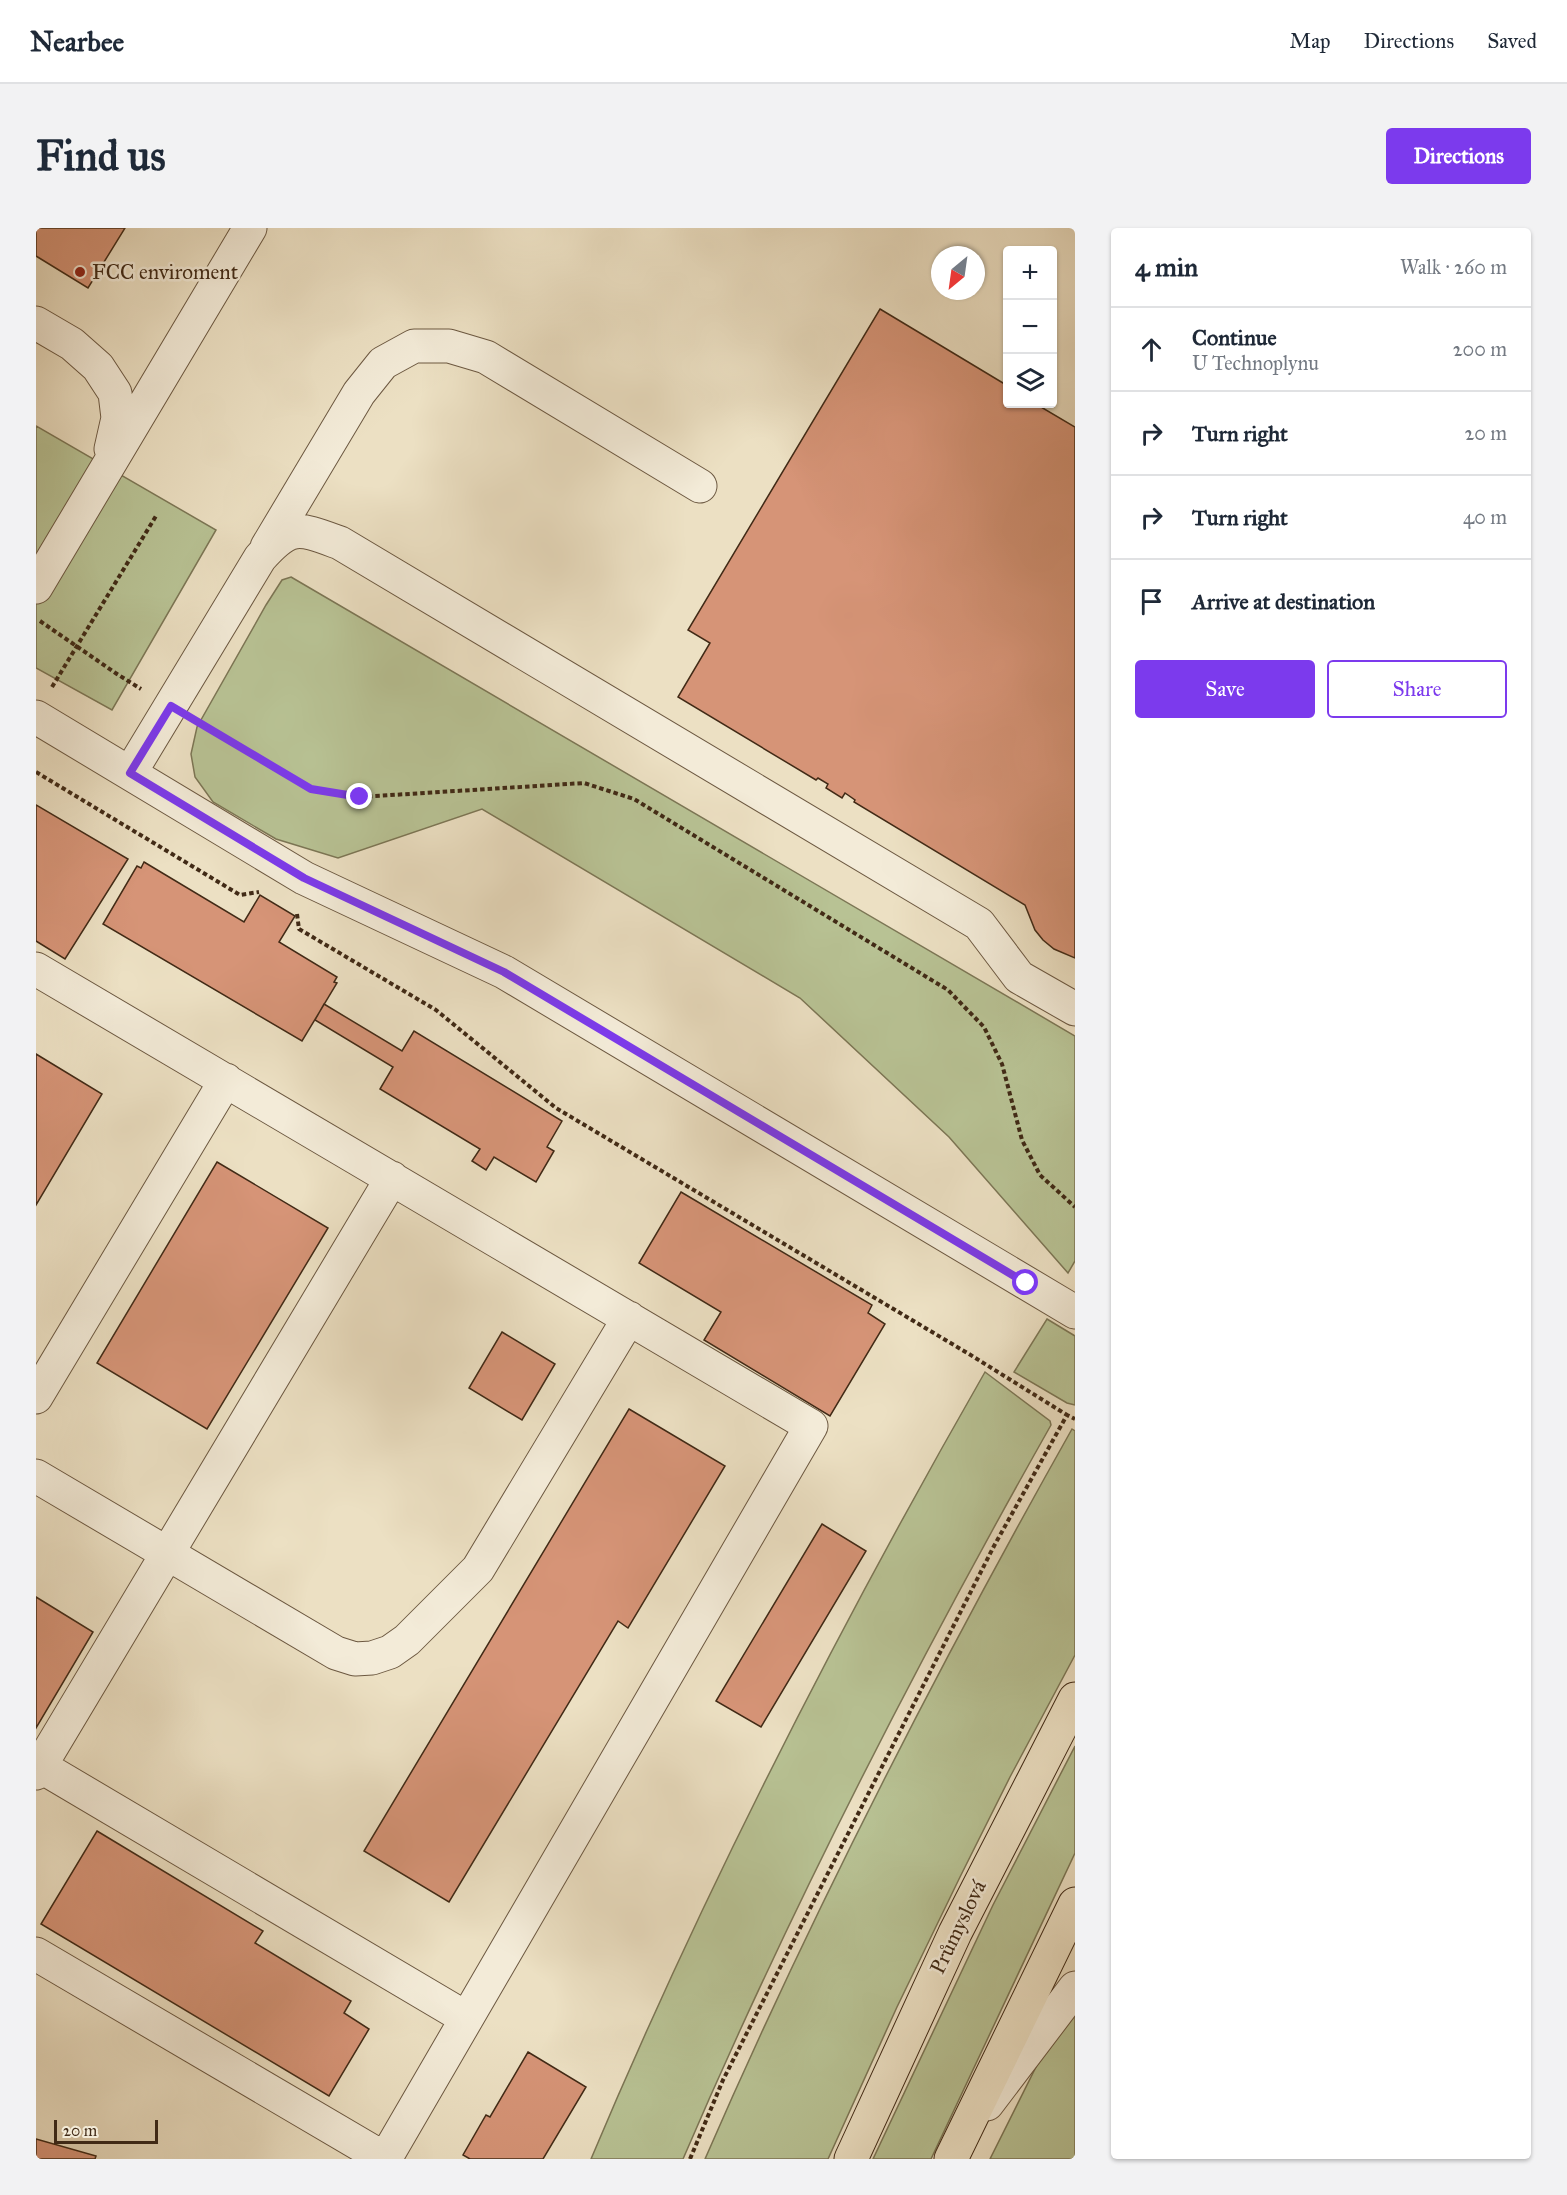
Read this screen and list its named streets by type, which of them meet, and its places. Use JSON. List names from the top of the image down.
{
  "streets": {
    "main road": ["Průmyslová"]
  },
  "places": ["FCC enviroment"],
  "scale_bar": "20 m",
  "north": "bottom left",
  "page": {
    "header": "Nearbee",
    "nav": ["Map", "Directions", "Saved"],
    "buttons": [
      "Directions",
      ["Save", "Share"]
    ],
    "title": "Find us",
    "heading": ["4 min", "Walk · 260 m"],
    "map_buttons": ["+", "−"],
    "list": [
      ["Continue", "U Technoplynu", "200 m"],
      ["Turn right", "20 m"],
      ["Turn right", "40 m"],
      "Arrive at destination"
    ],
    "scale": "20 m"
  }
}
